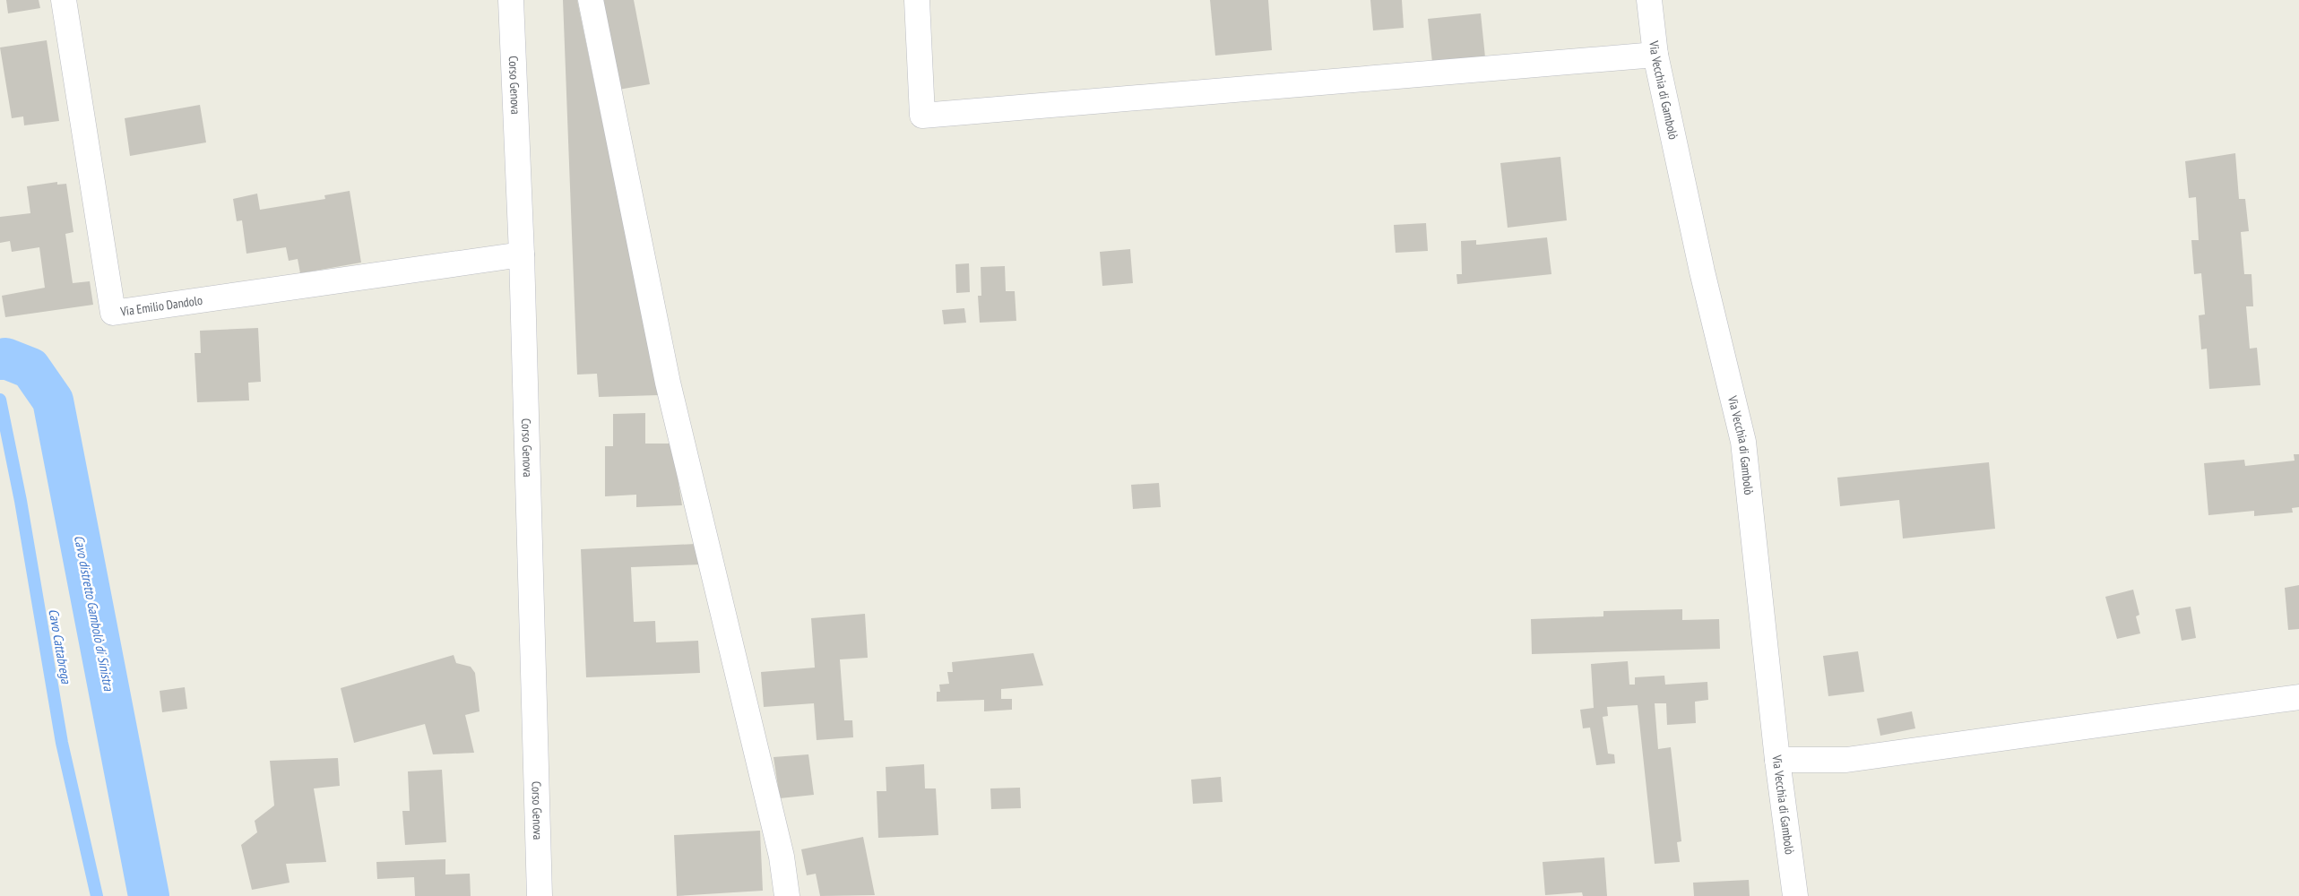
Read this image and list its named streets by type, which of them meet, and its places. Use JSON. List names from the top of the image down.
{
  "streets": {
    "street": ["Corso Genova", "Via Vecchia di Gambolò", "Via Emilio Dandolo"]
  },
  "crossings": [
    ["Corso Genova", "Via Emilio Dandolo"]
  ],
  "water": ["Cavo distretto Gambolò di Sinistra", "Cavo Cattabrega"]
}
